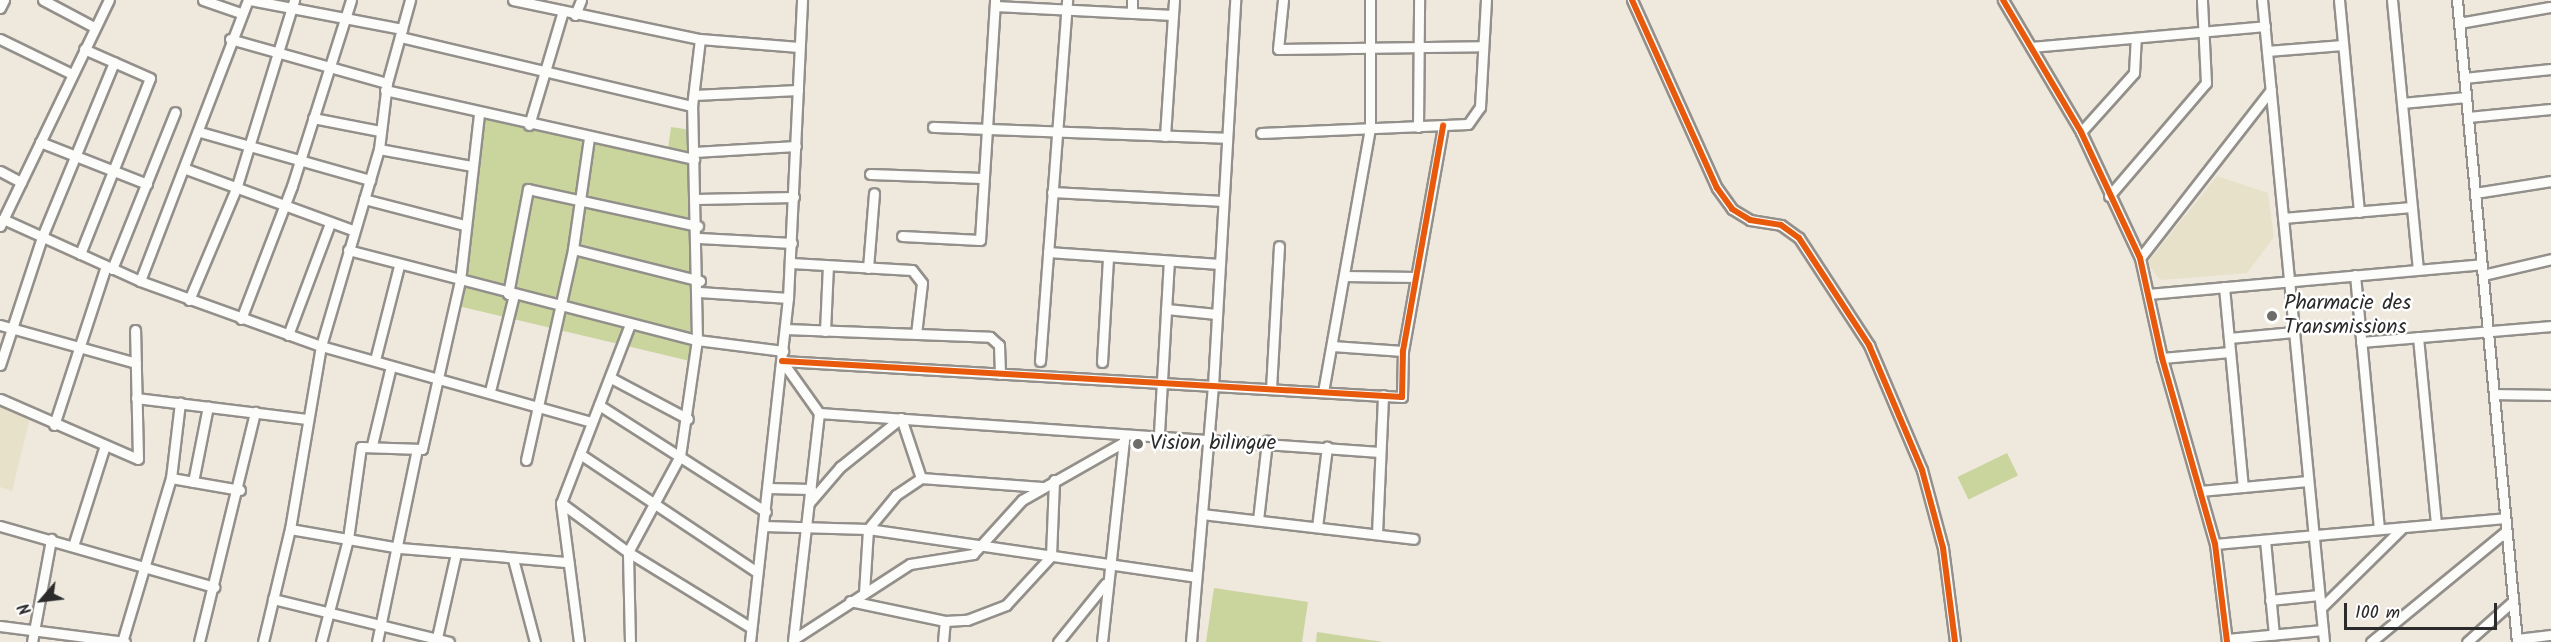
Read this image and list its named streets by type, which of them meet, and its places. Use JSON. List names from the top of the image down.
{
  "places": ["Pharmacie des Transmissions", "Vision bilingue"],
  "scale_bar": "100 m",
  "north": "bottom left"
}
